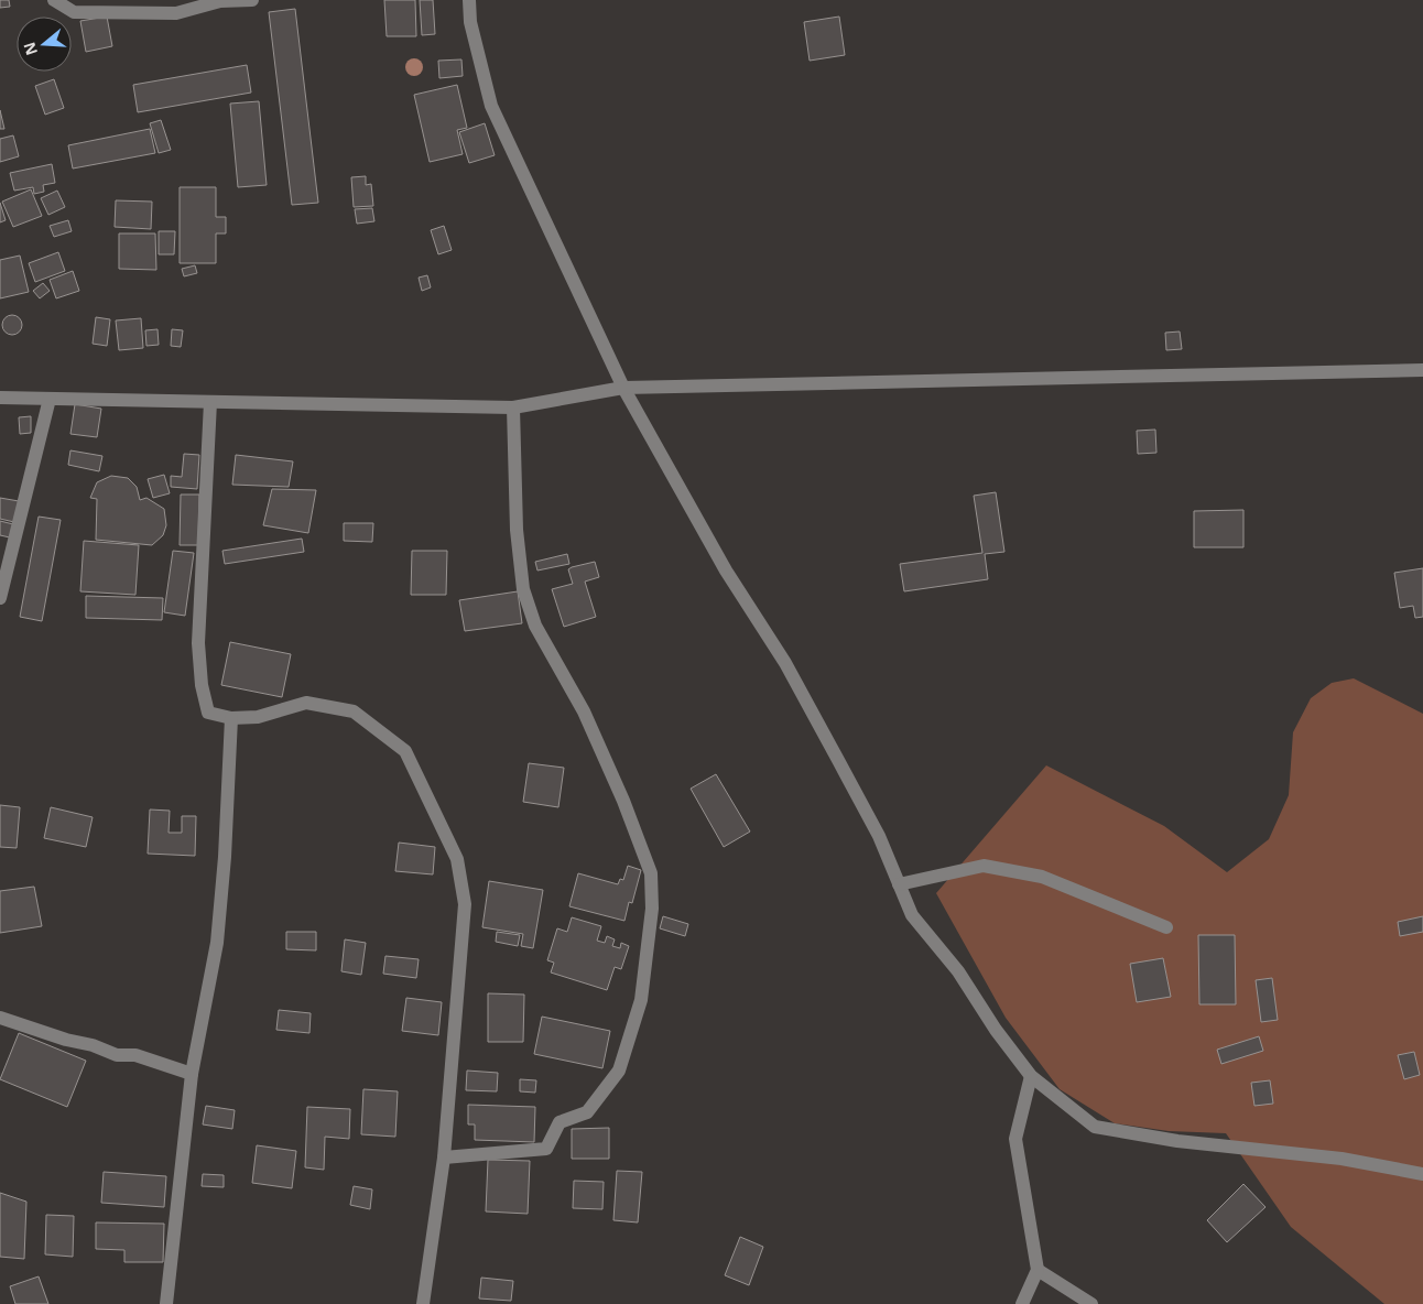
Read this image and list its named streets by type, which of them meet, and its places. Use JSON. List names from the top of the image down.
{
  "north": "left"
}
